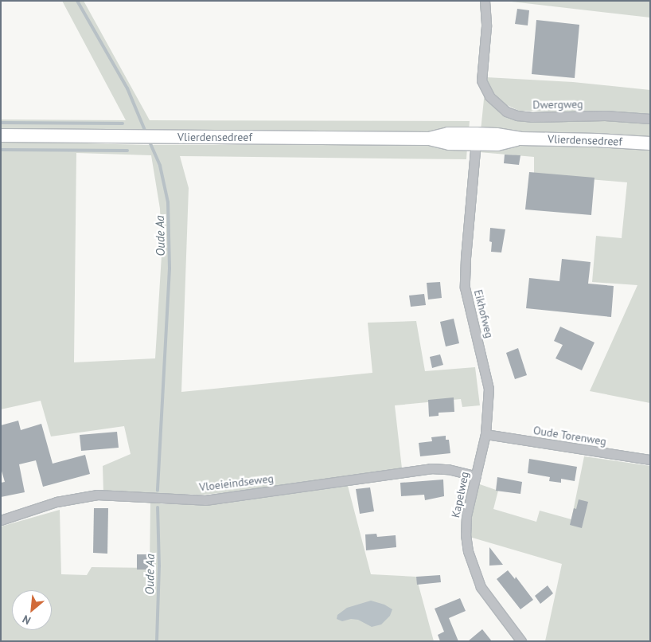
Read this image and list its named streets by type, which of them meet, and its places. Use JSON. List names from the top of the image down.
{
  "streets": {
    "main road": ["Vlierdensedreef"],
    "street": [
      "Dwergweg",
      "Eikhofweg",
      "Oude Torenweg",
      "Vloeieindseweg",
      "Kapelweg"
    ]
  },
  "crossings": [
    ["Eikhofweg", "Oude Torenweg"],
    ["Eikhofweg", "Kapelweg"],
    ["Oude Torenweg", "Kapelweg"],
    ["Vloeieindseweg", "Kapelweg"]
  ],
  "water": ["Oude Aa"],
  "north": "bottom left"
}
